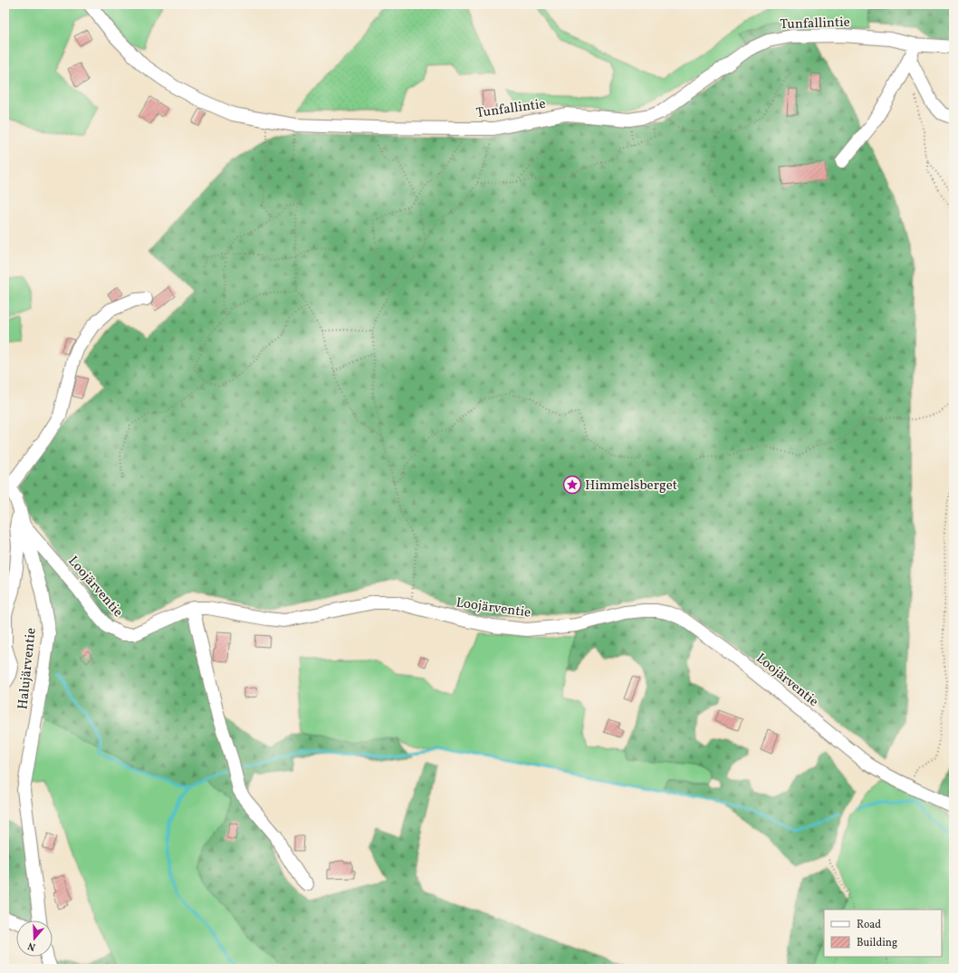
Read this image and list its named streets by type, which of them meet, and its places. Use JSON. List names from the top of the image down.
{
  "streets": {
    "street": ["Tunfallintie", "Loojärventie", "Halujärventie"]
  },
  "crossings": [
    ["Loojärventie", "Halujärventie"]
  ],
  "places": {
    "place": ["Himmelsberget"]
  },
  "legend": ["Road", "Building"],
  "north": "bottom"
}
